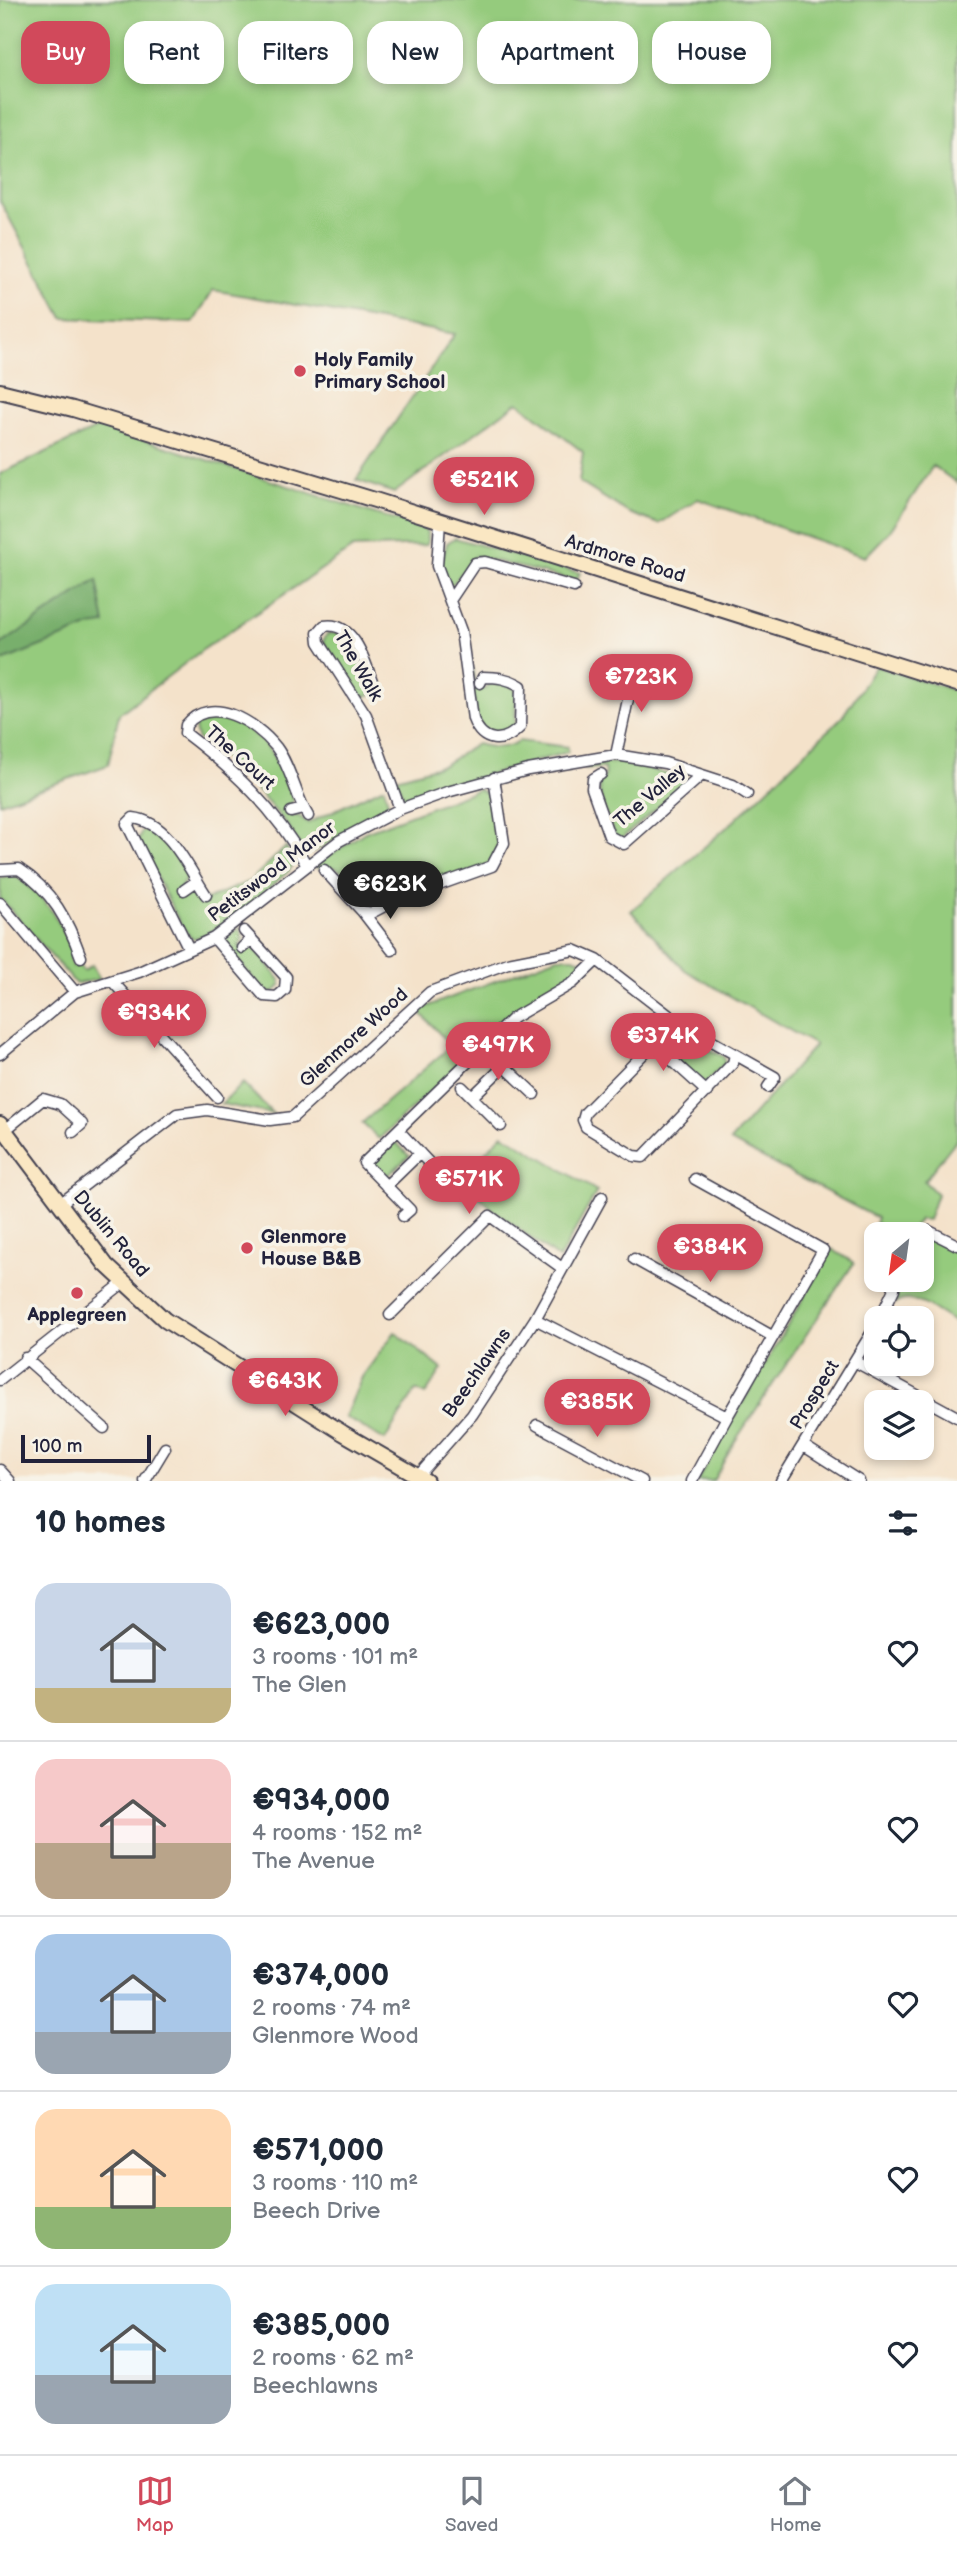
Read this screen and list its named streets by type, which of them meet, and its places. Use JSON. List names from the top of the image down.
{
  "streets": {
    "street": [
      "Ardmore Road",
      "The Walk",
      "The Court",
      "The Valley",
      "Petitswood Manor",
      "Glenmore Wood",
      "Dublin Road",
      "Beechlawns",
      "Prospect"
    ]
  },
  "crossings": [
    ["The Walk", "Petitswood Manor"],
    ["The Court", "Petitswood Manor"],
    ["The Valley", "Petitswood Manor"],
    ["Glenmore Wood", "Dublin Road"],
    ["Dublin Road", "Beechlawns"]
  ],
  "places": ["Holy Family Primary School", "Glenmore House B&B", "Applegreen"],
  "scale_bar": "100 m",
  "north": "bottom left",
  "page": {
    "chip": [
      "Buy",
      "Rent",
      "Filters",
      "New",
      "Apartment",
      "House"
    ],
    "price": [
      "€521K",
      "€723K",
      "€623K",
      "€934K",
      "€374K",
      "€497K",
      "€571K",
      "€384K",
      "€643K",
      "€385K"
    ],
    "scale": "100 m",
    "heading": "10 homes",
    "list": [
      {
        "name": "€623,000",
        "note": "3 rooms · 101 m² · The Glen"
      },
      {
        "name": "€934,000",
        "note": "4 rooms · 152 m² · The Avenue"
      },
      {
        "name": "€374,000",
        "note": "2 rooms · 74 m² · Glenmore Wood"
      },
      {
        "name": "€571,000",
        "note": "3 rooms · 110 m² · Beech Drive"
      },
      {
        "name": "€385,000",
        "note": "2 rooms · 62 m² · Beechlawns"
      }
    ],
    "tabs": ["Map", "Saved", "Home"]
  }
}
